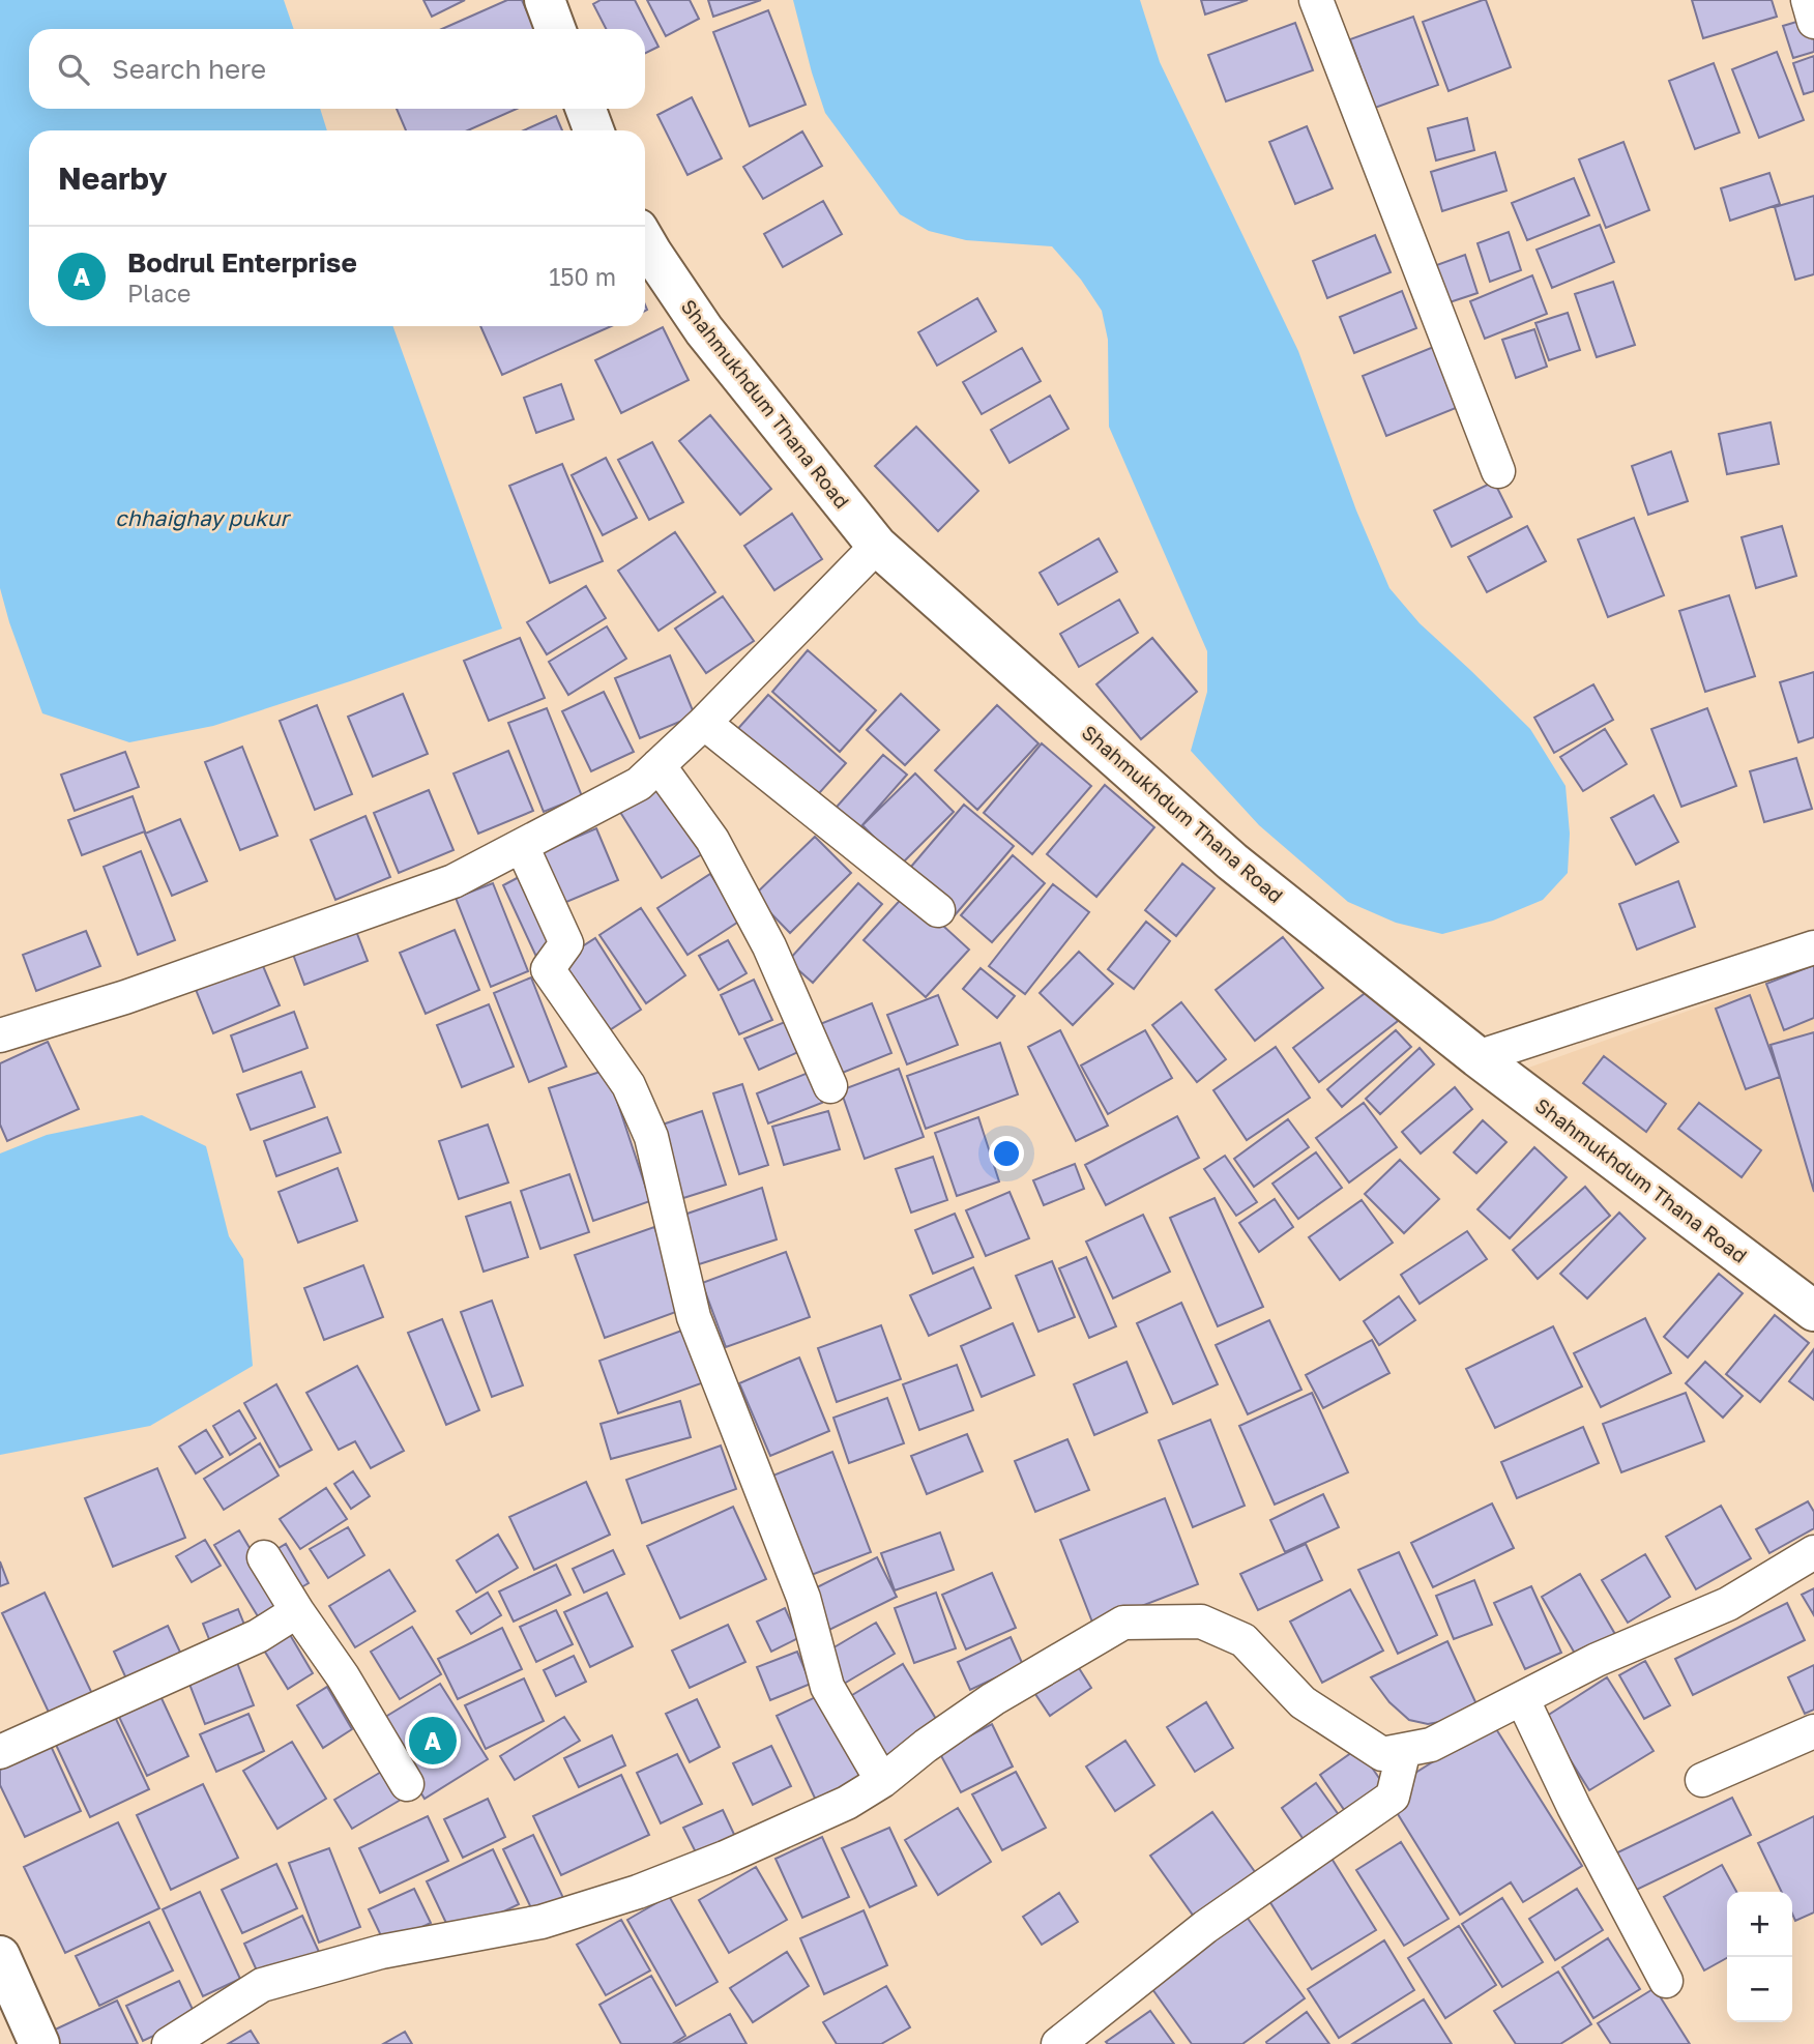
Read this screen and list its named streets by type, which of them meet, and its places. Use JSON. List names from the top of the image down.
{
  "streets": {
    "main road": ["Shahmukhdum Thana Road"]
  },
  "water": ["chhaighay pukur"],
  "page": {
    "search": "Search here",
    "heading": "Nearby",
    "list": [
      {
        "mark": "A",
        "name": "Bodrul Enterprise",
        "note": "Place",
        "value": "150 m"
      }
    ],
    "pins": "A",
    "map_buttons": ["+", "−"]
  }
}
